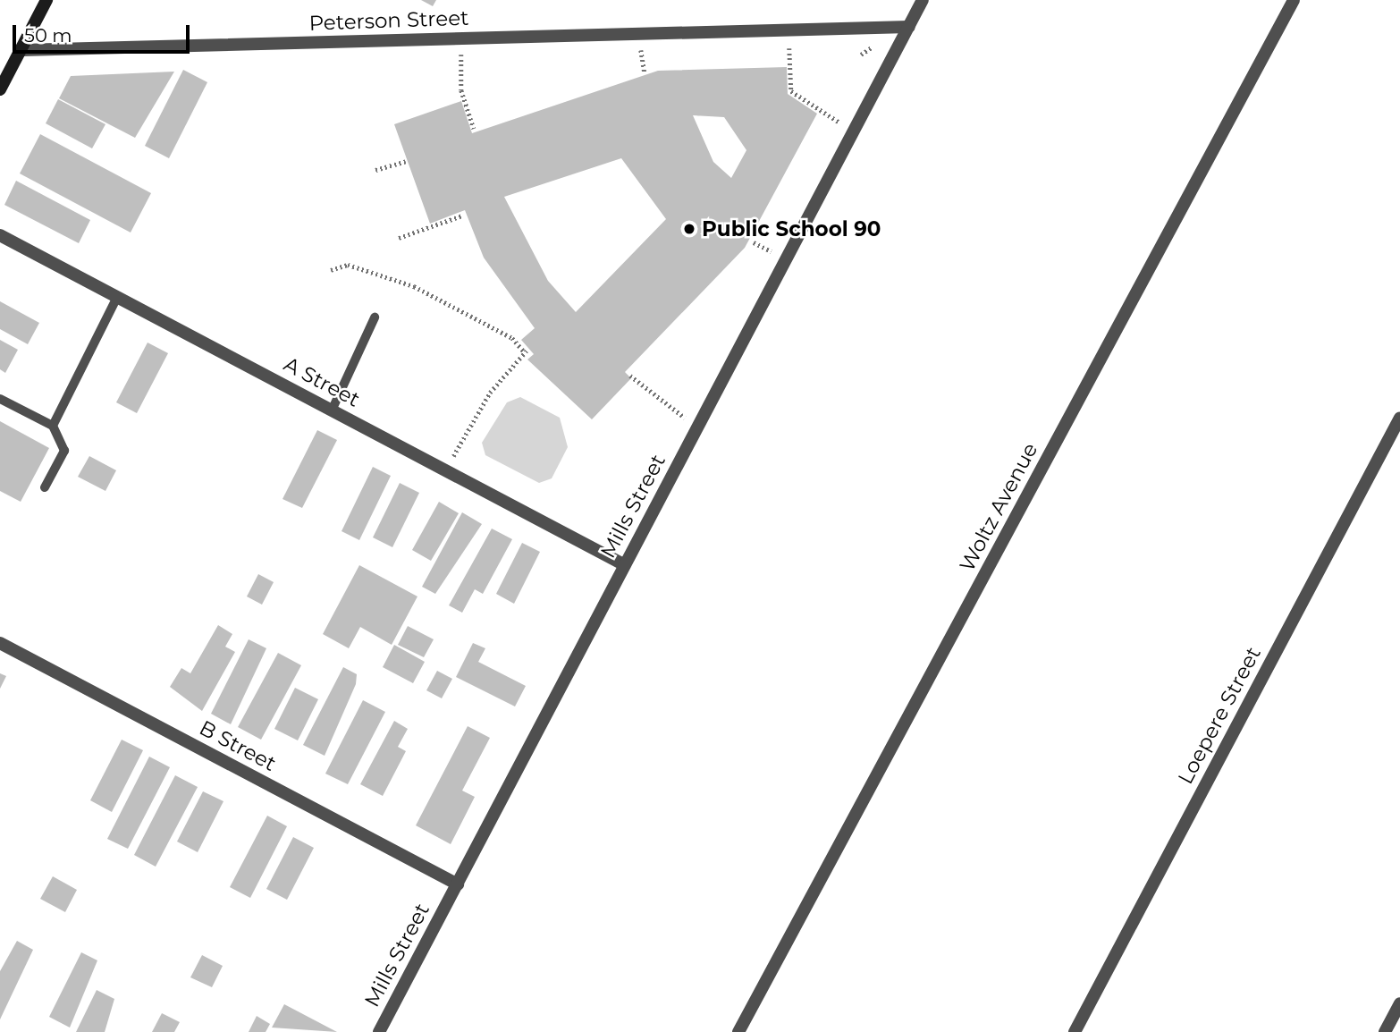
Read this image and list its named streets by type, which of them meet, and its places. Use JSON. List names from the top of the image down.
{
  "streets": {
    "street": [
      "Peterson Street",
      "A Street",
      "Mills Street",
      "Woltz Avenue",
      "Loepere Street",
      "B Street"
    ]
  },
  "crossings": [
    ["Peterson Street", "Mills Street"],
    ["A Street", "Mills Street"],
    ["Mills Street", "B Street"]
  ],
  "places": ["Public School 90"],
  "scale_bar": "50 m"
}
